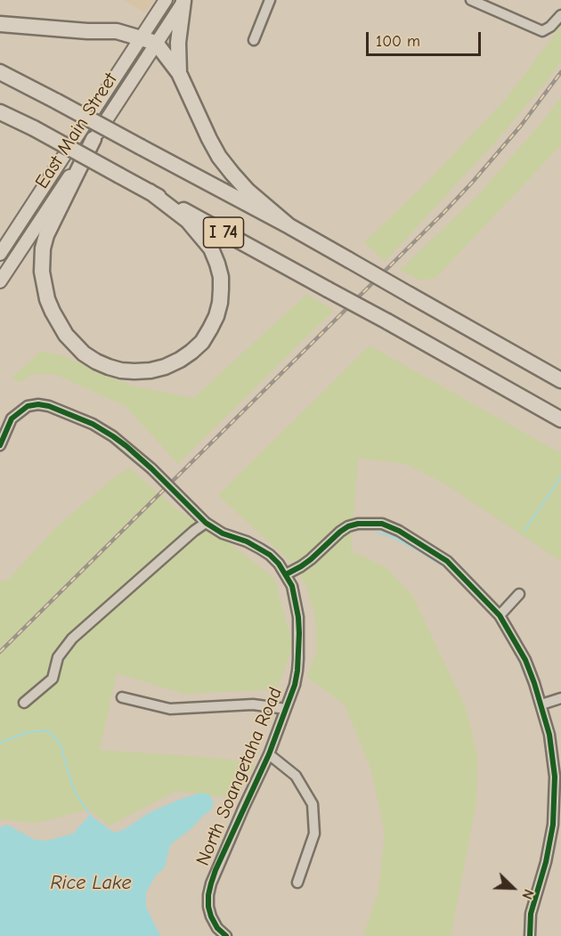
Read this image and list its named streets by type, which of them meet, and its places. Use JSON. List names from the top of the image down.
{
  "streets": {
    "highway": ["I 74"],
    "main road": ["East Main Street"],
    "street": ["North Soangetaha Road"]
  },
  "water": ["Rice Lake"],
  "scale_bar": "100 m",
  "north": "bottom right"
}
